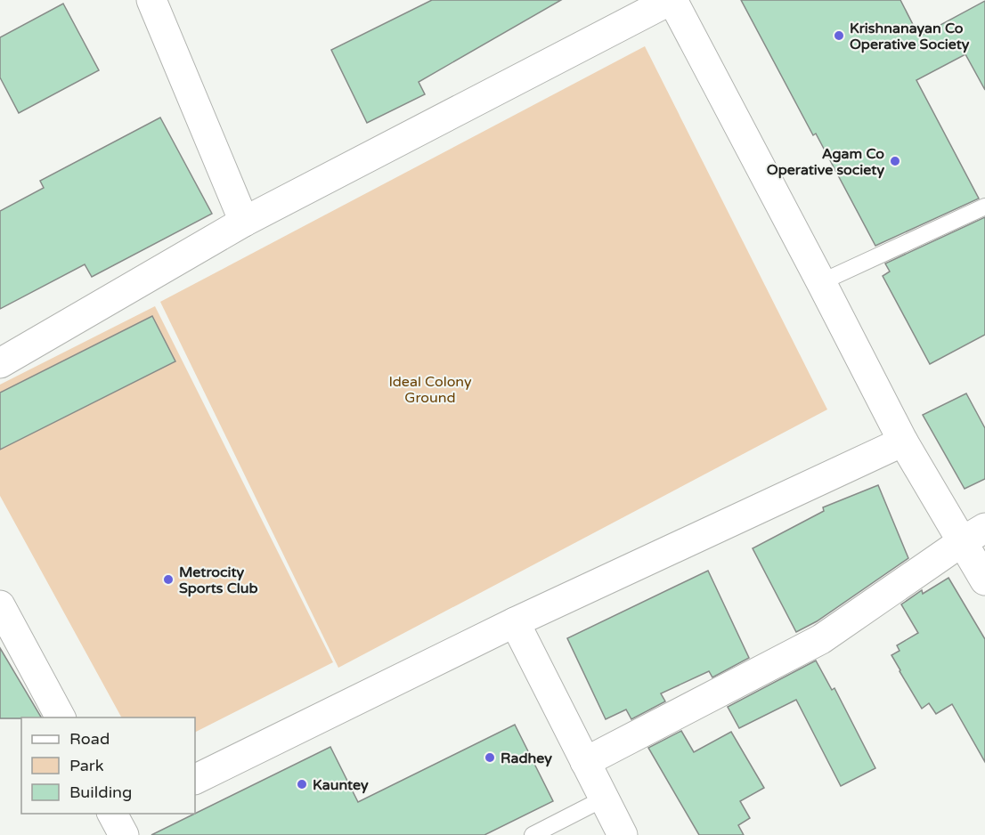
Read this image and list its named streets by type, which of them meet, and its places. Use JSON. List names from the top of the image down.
{
  "parks": ["Ideal Colony Ground"],
  "places": [
    "Krishnanayan Co Operative Society",
    "Agam Co Operative society",
    "Metrocity Sports Club",
    "Radhey",
    "Kauntey"
  ],
  "legend": ["Road", "Park", "Building"]
}
